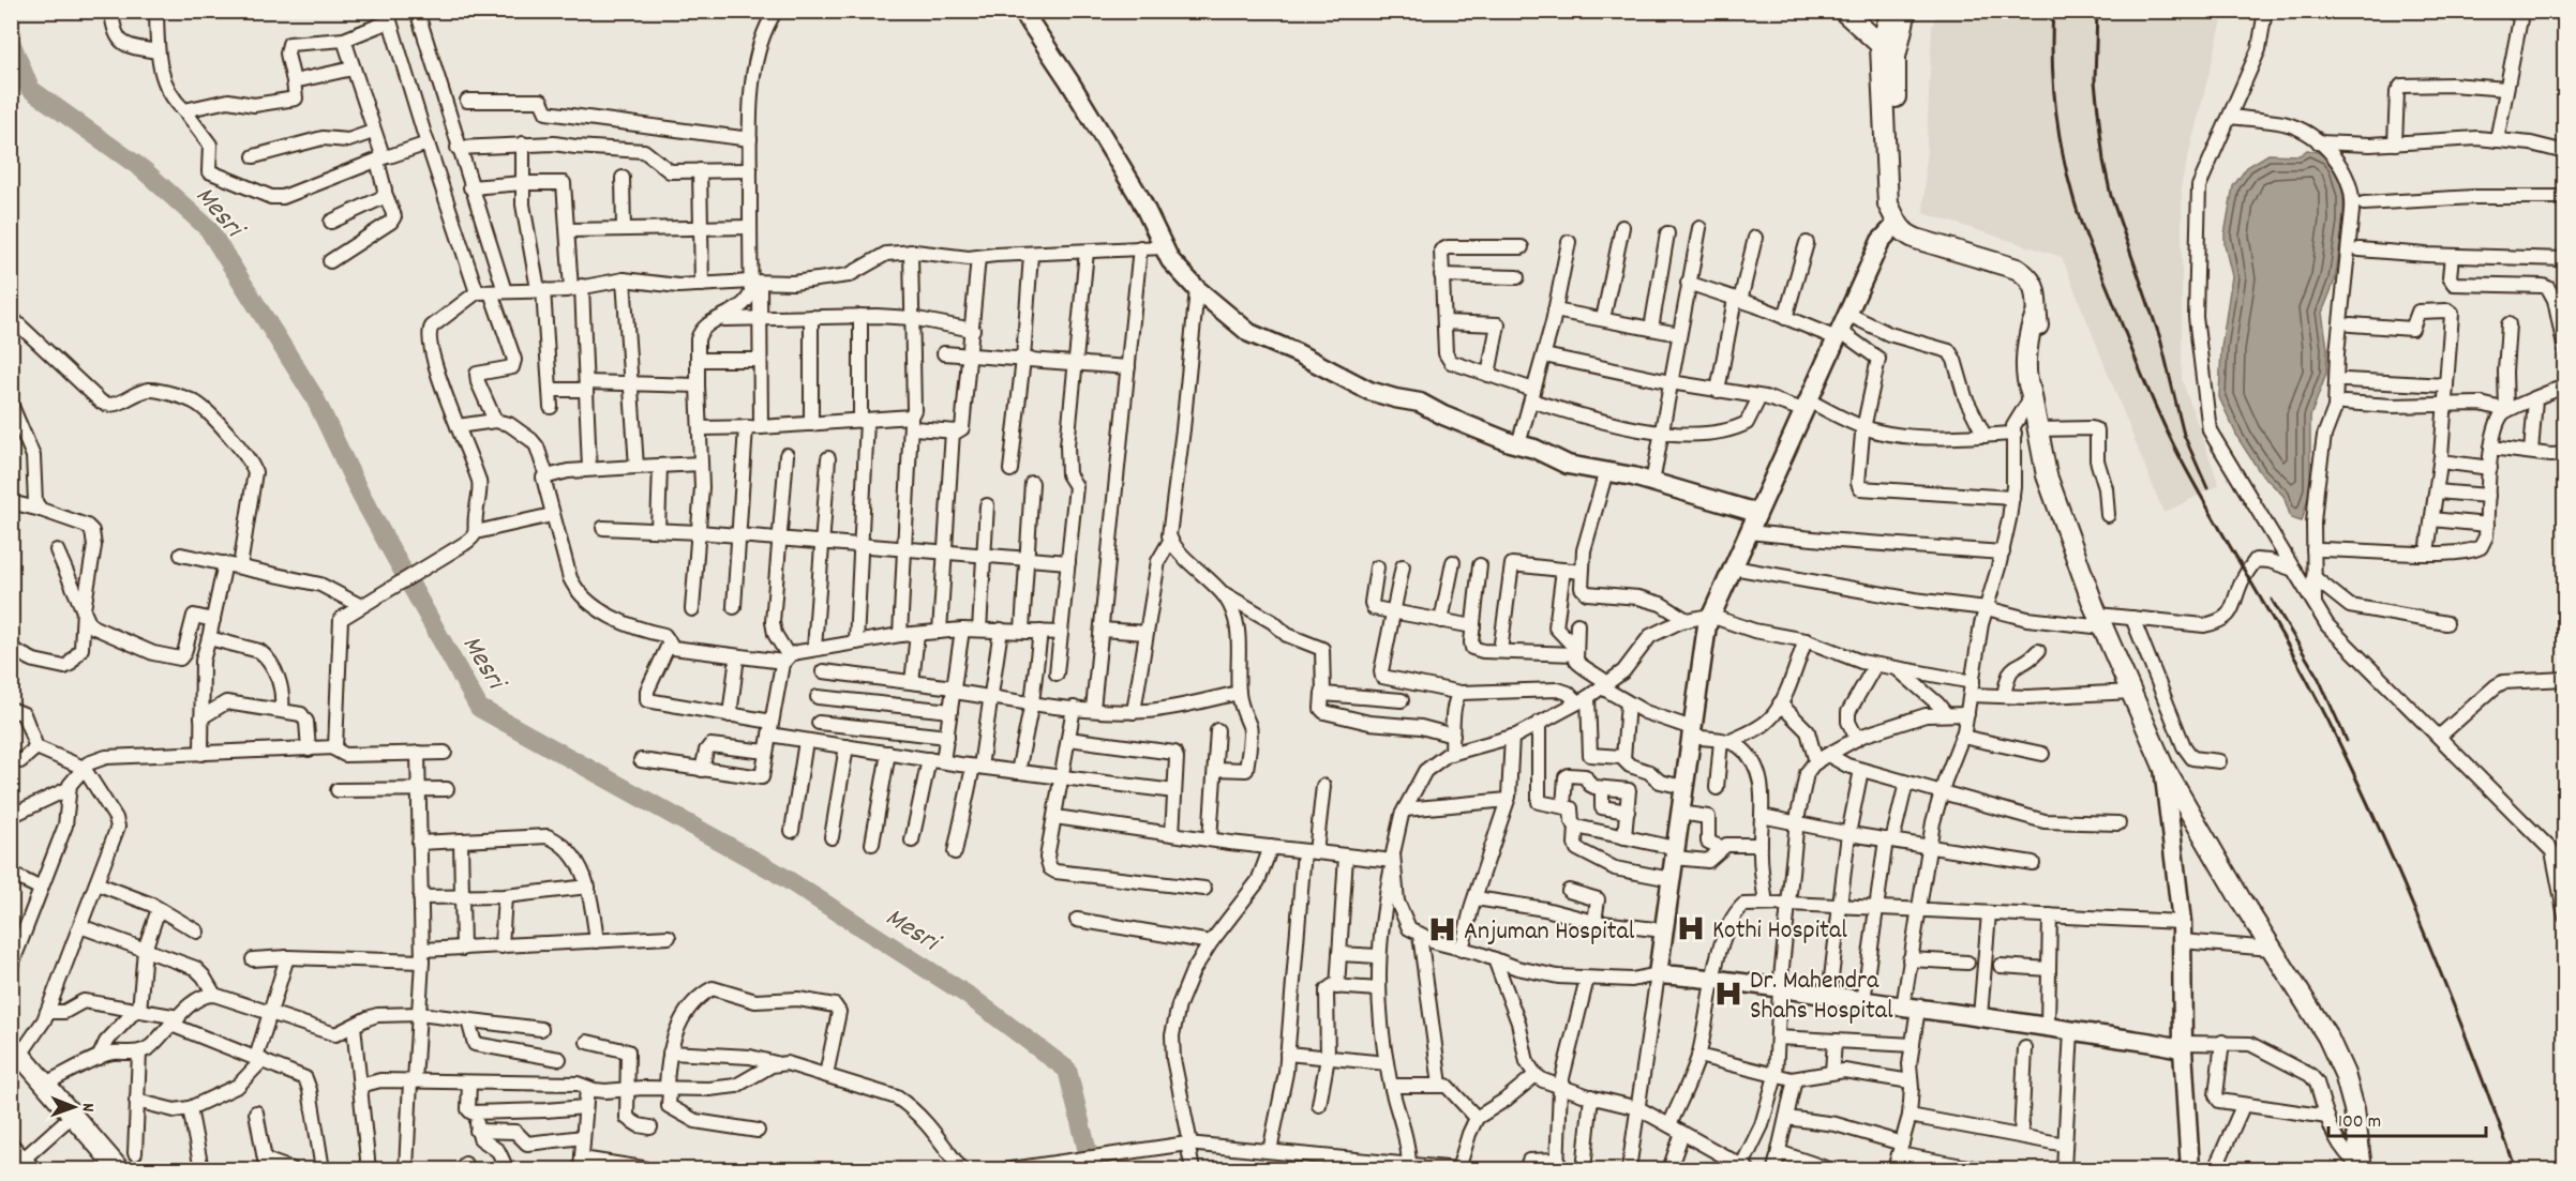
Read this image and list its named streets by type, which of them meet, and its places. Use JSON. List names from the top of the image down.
{
  "water": ["Mesri"],
  "places": {
    "hospital": ["Kothi Hospital", "Anjuman Hospital", "Dr. Mahendra Shahs Hospital"]
  },
  "scale_bar": "100 m",
  "north": "right"
}
